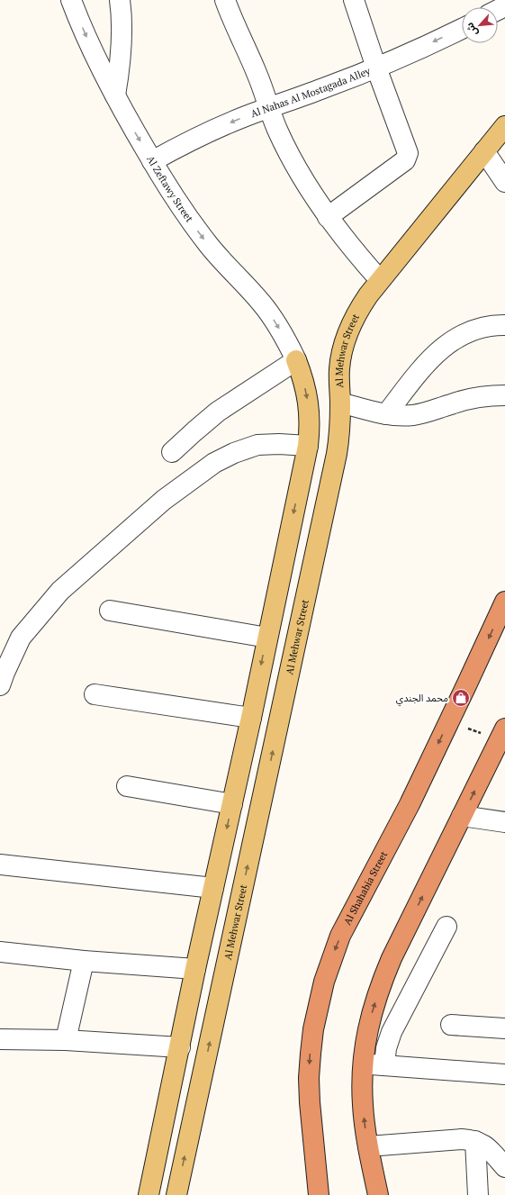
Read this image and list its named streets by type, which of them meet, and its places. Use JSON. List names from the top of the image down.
{
  "streets": {
    "highway": ["Al Shahabia Street"],
    "main road": ["Al Mehwar Street"],
    "street": ["Al Nahas Al Mostagada Alley", "Al Zeftawy Street"]
  },
  "crossings": [
    ["Al Nahas Al Mostagada Alley", "Al Zeftawy Street"]
  ],
  "one_way": ["Al Nahas Al Mostagada Alley"],
  "places": {
    "shop": ["محمد الجندي"]
  },
  "north": "bottom left"
}
